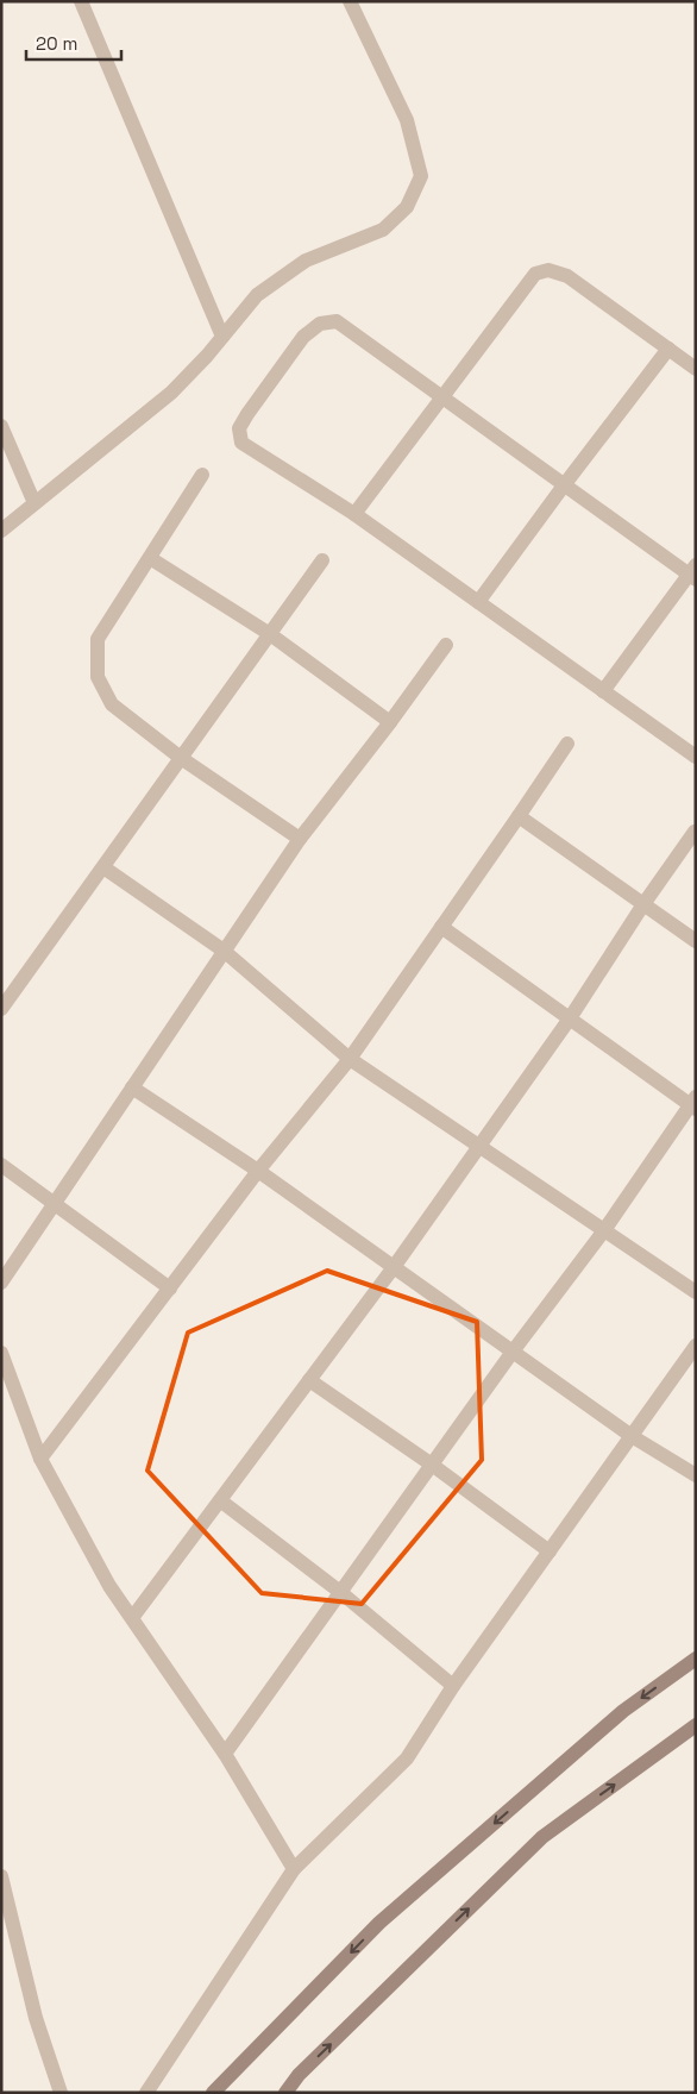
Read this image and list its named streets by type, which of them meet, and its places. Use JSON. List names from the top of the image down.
{
  "scale_bar": "20 m"
}
